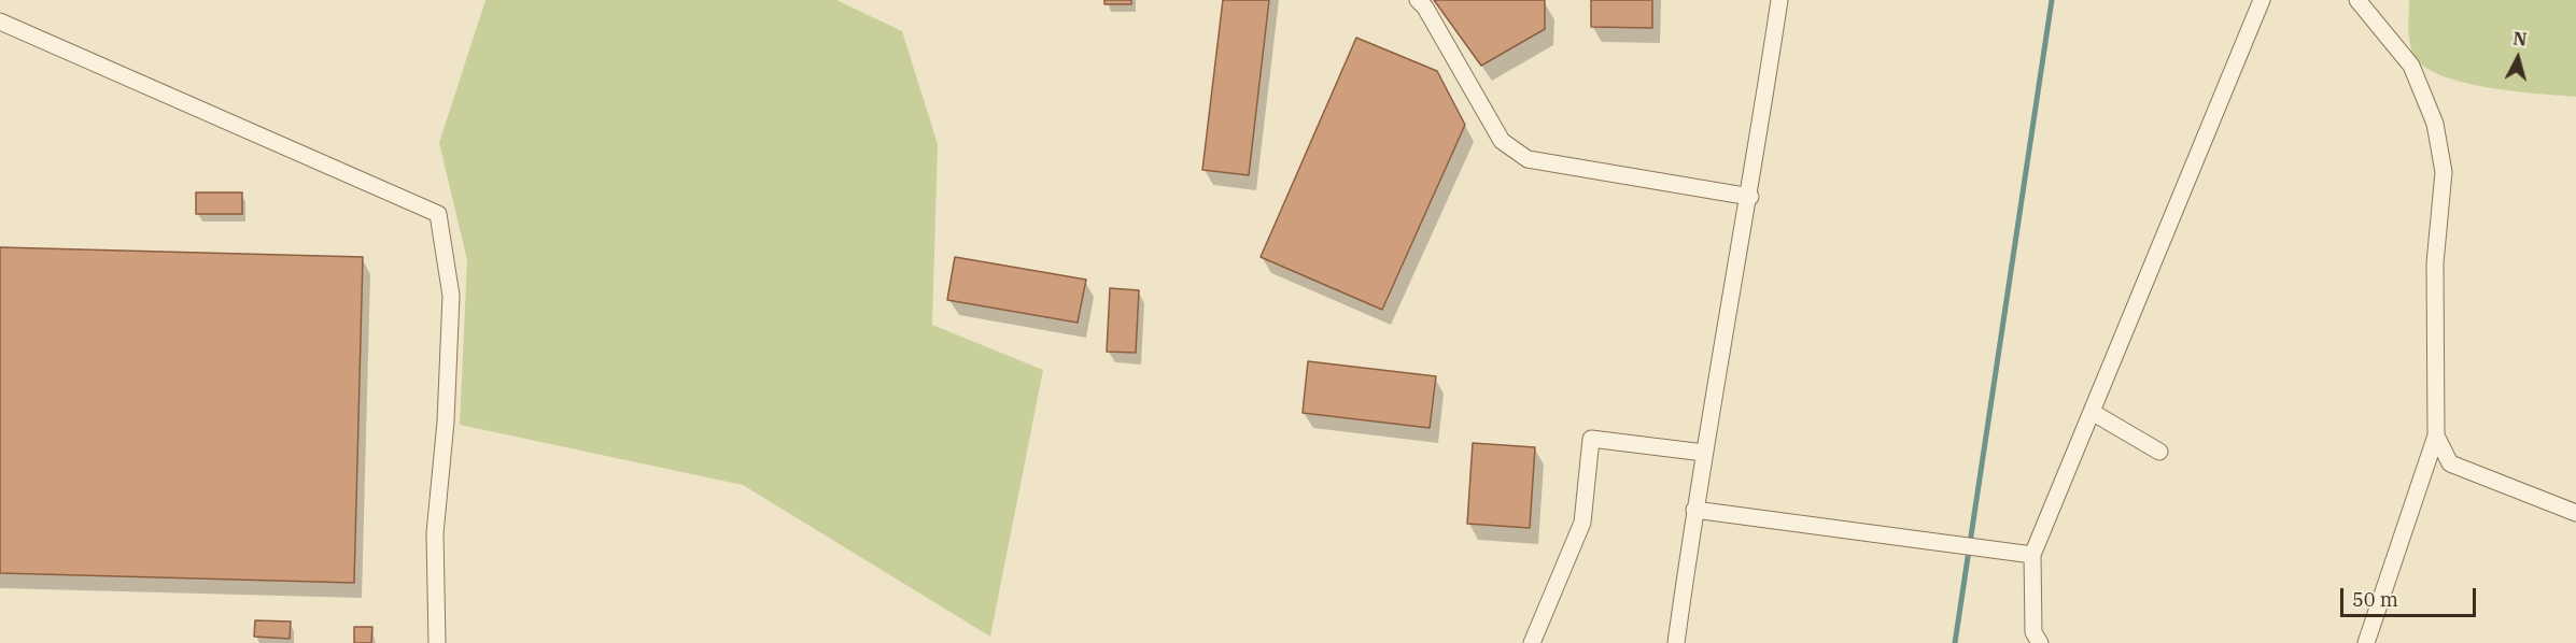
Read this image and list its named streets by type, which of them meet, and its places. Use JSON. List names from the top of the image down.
{
  "scale_bar": "50 m",
  "north": "top"
}
